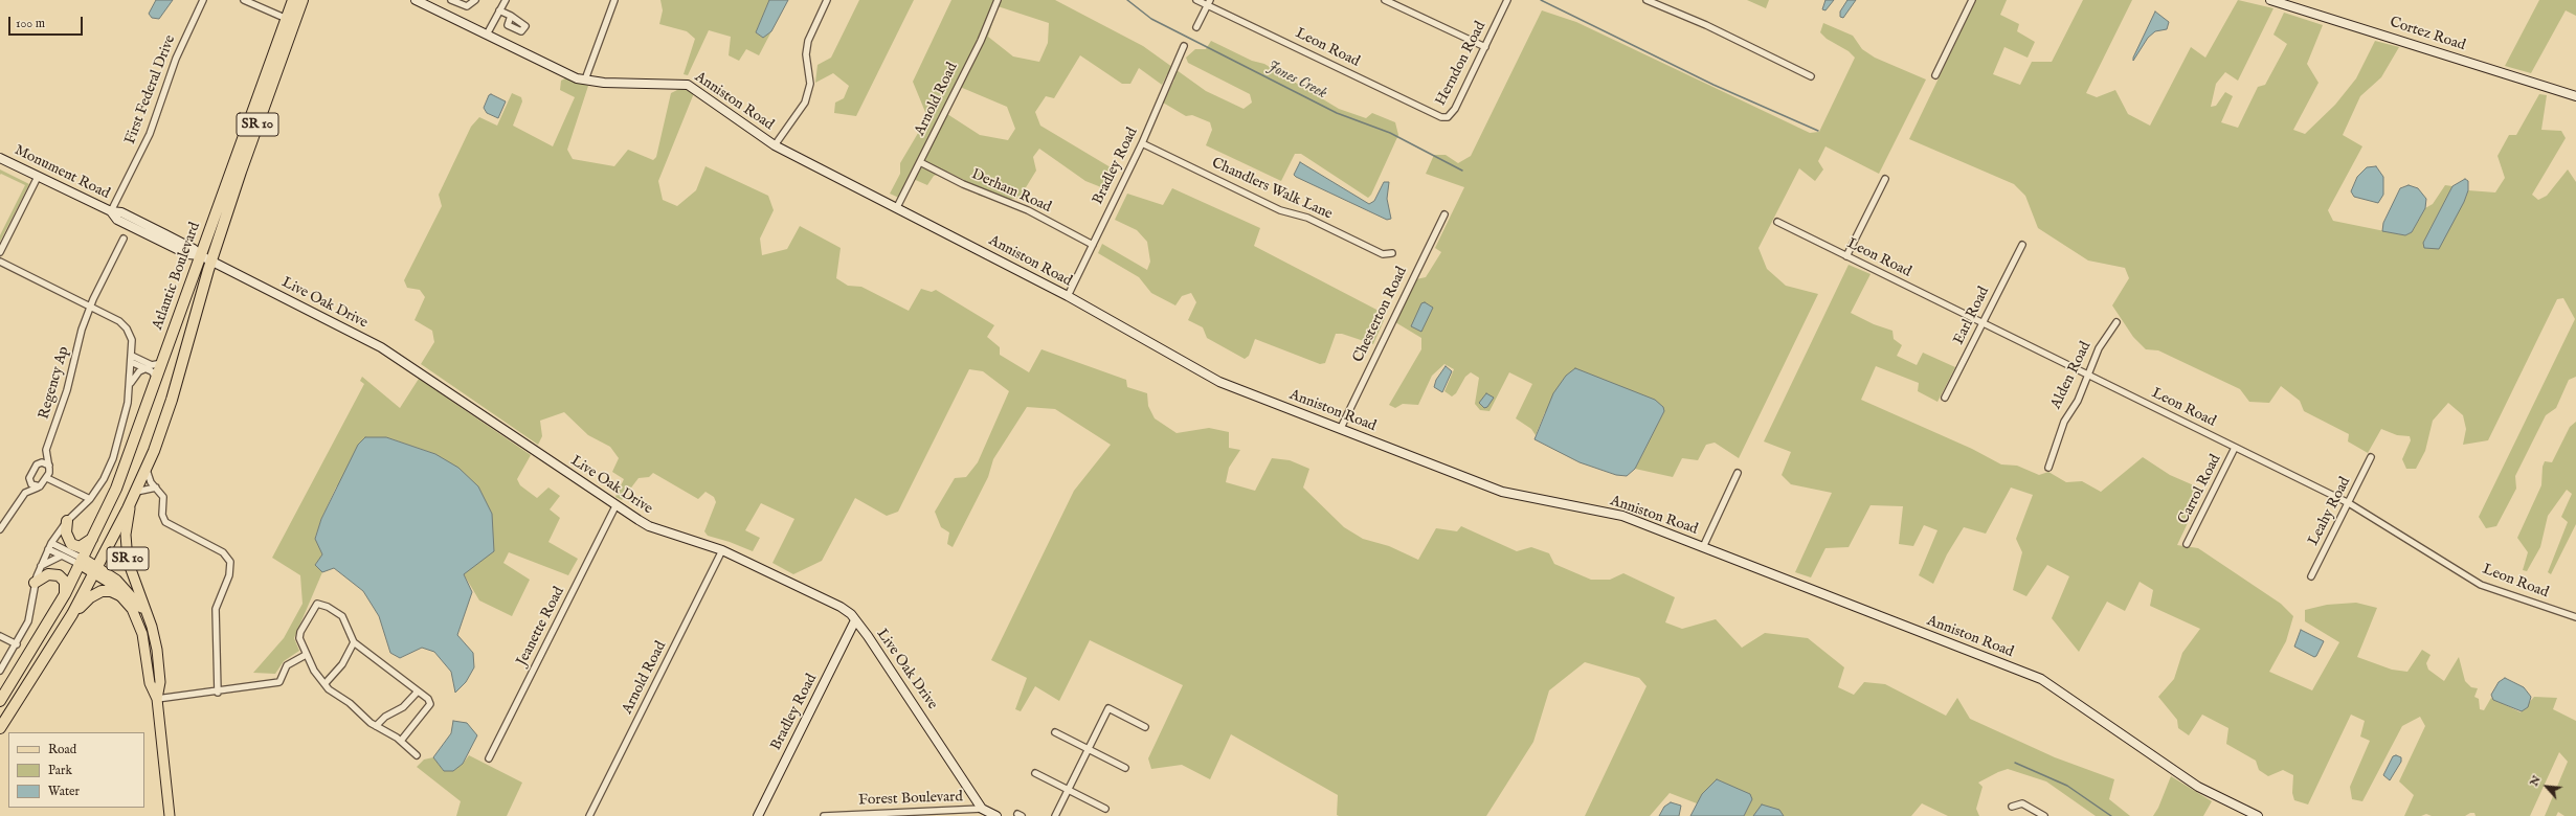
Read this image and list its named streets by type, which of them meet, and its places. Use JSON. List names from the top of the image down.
{
  "streets": {
    "highway": ["SR 10", "Atlantic Boulevard"],
    "street": [
      "Cortez Road",
      "Leon Road",
      "Herndon Road",
      "First Federal Drive",
      "Arnold Road",
      "Anniston Road",
      "Bradley Road",
      "Monument Road",
      "Chandlers Walk Lane",
      "Derham Road",
      "Live Oak Drive",
      "Chesterton Road",
      "Earl Road",
      "Alden Road",
      "Regency Ap",
      "Carrol Road",
      "Leahy Road",
      "Jeanette Road",
      "Forest Boulevard"
    ]
  },
  "crossings": [
    ["Leon Road", "Herndon Road"],
    ["Leon Road", "Earl Road"],
    ["Leon Road", "Alden Road"],
    ["Leon Road", "Carrol Road"],
    ["Leon Road", "Leahy Road"],
    ["First Federal Drive", "Monument Road"],
    ["Arnold Road", "Anniston Road"],
    ["Arnold Road", "Derham Road"],
    ["Arnold Road", "Live Oak Drive"],
    ["Anniston Road", "Bradley Road"],
    ["Anniston Road", "Chesterton Road"],
    ["Bradley Road", "Chandlers Walk Lane"],
    ["Bradley Road", "Derham Road"],
    ["Bradley Road", "Live Oak Drive"],
    ["Monument Road", "Atlantic Boulevard"],
    ["Monument Road", "Live Oak Drive"],
    ["Atlantic Boulevard", "Live Oak Drive"],
    ["Live Oak Drive", "Jeanette Road"],
    ["Live Oak Drive", "Forest Boulevard"]
  ],
  "water": ["Jones Creek"],
  "legend": ["Road", "Park", "Water"],
  "scale_bar": "100 m",
  "north": "top left"
}
